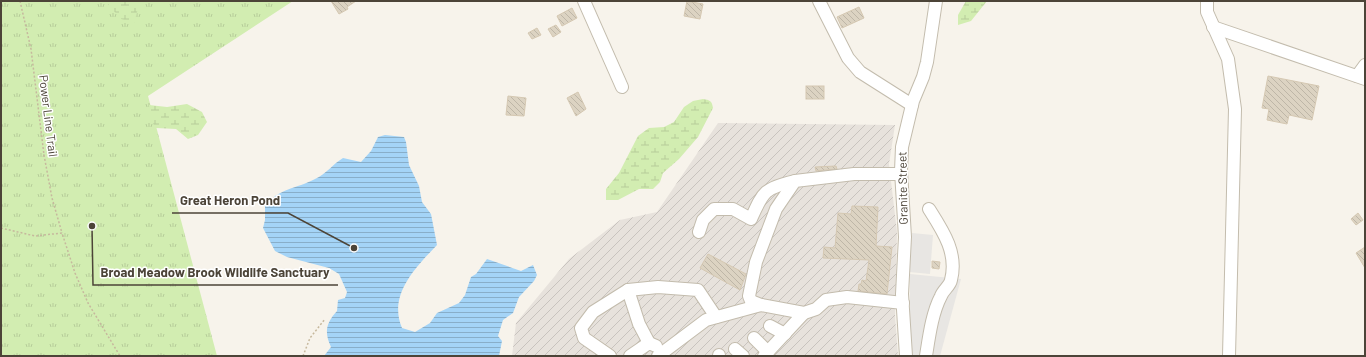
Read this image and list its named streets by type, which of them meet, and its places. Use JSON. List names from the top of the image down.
{
  "streets": {
    "street": ["Granite Street"],
    "path": ["Power Line Trail"]
  },
  "places": ["Broad Meadow Brook Wildlife Sanctuary", "Great Heron Pond"]
}
